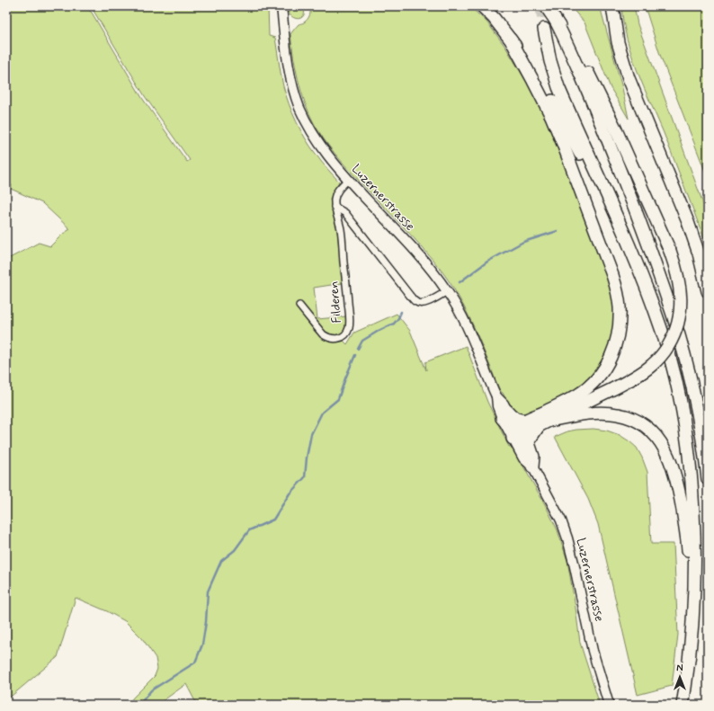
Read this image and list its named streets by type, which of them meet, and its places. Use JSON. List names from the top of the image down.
{
  "streets": {
    "main road": ["Luzernerstrasse"],
    "street": ["Filderen"]
  },
  "crossings": [
    ["Luzernerstrasse", "Filderen"]
  ],
  "north": "top"
}
